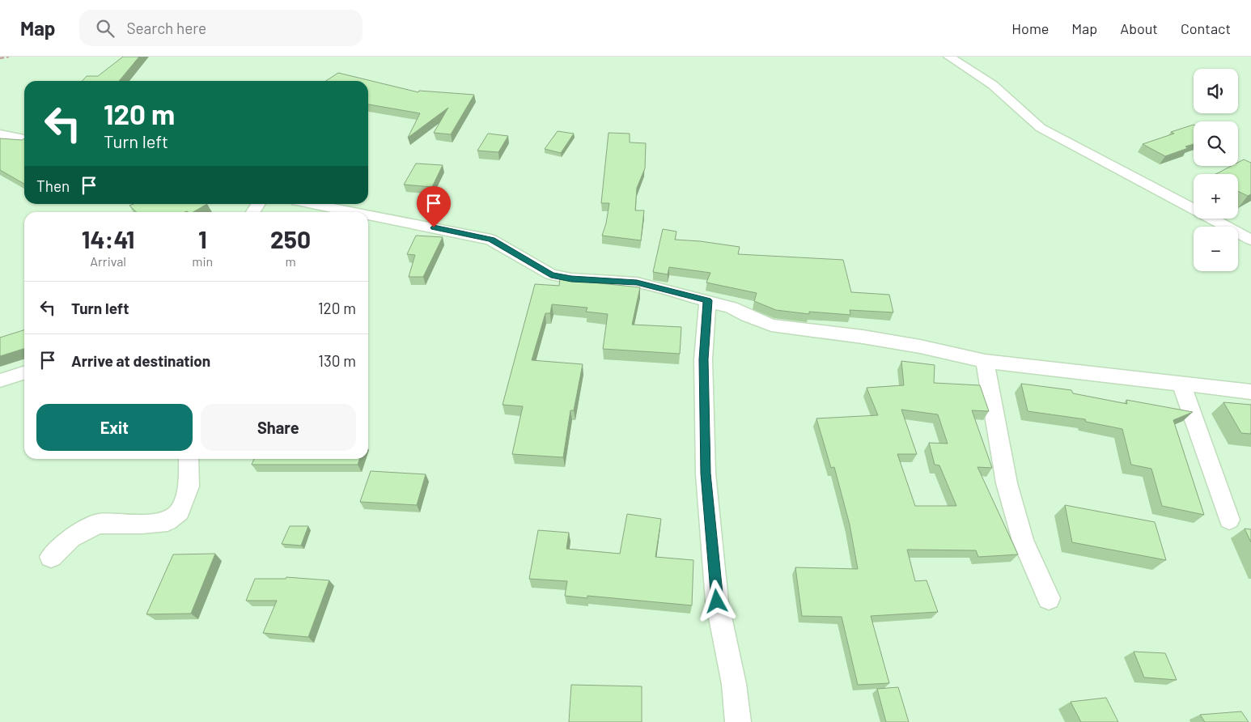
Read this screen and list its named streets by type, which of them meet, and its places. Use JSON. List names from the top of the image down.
{
  "page": {
    "header": "Map",
    "search": "Search here",
    "nav": [
      "Home",
      "Map",
      "About",
      "Contact"
    ],
    "map_buttons": ["+", "−"],
    "turn": ["120 m", "Turn left"],
    "then": "Then",
    "eta": [
      "14:41",
      "Arrival",
      "1",
      "min",
      "250",
      "m"
    ],
    "list": [
      {
        "name": "Turn left",
        "value": "120 m"
      },
      {
        "name": "Arrive at destination",
        "value": "130 m"
      }
    ],
    "buttons": ["Exit", "Share"]
  }
}
